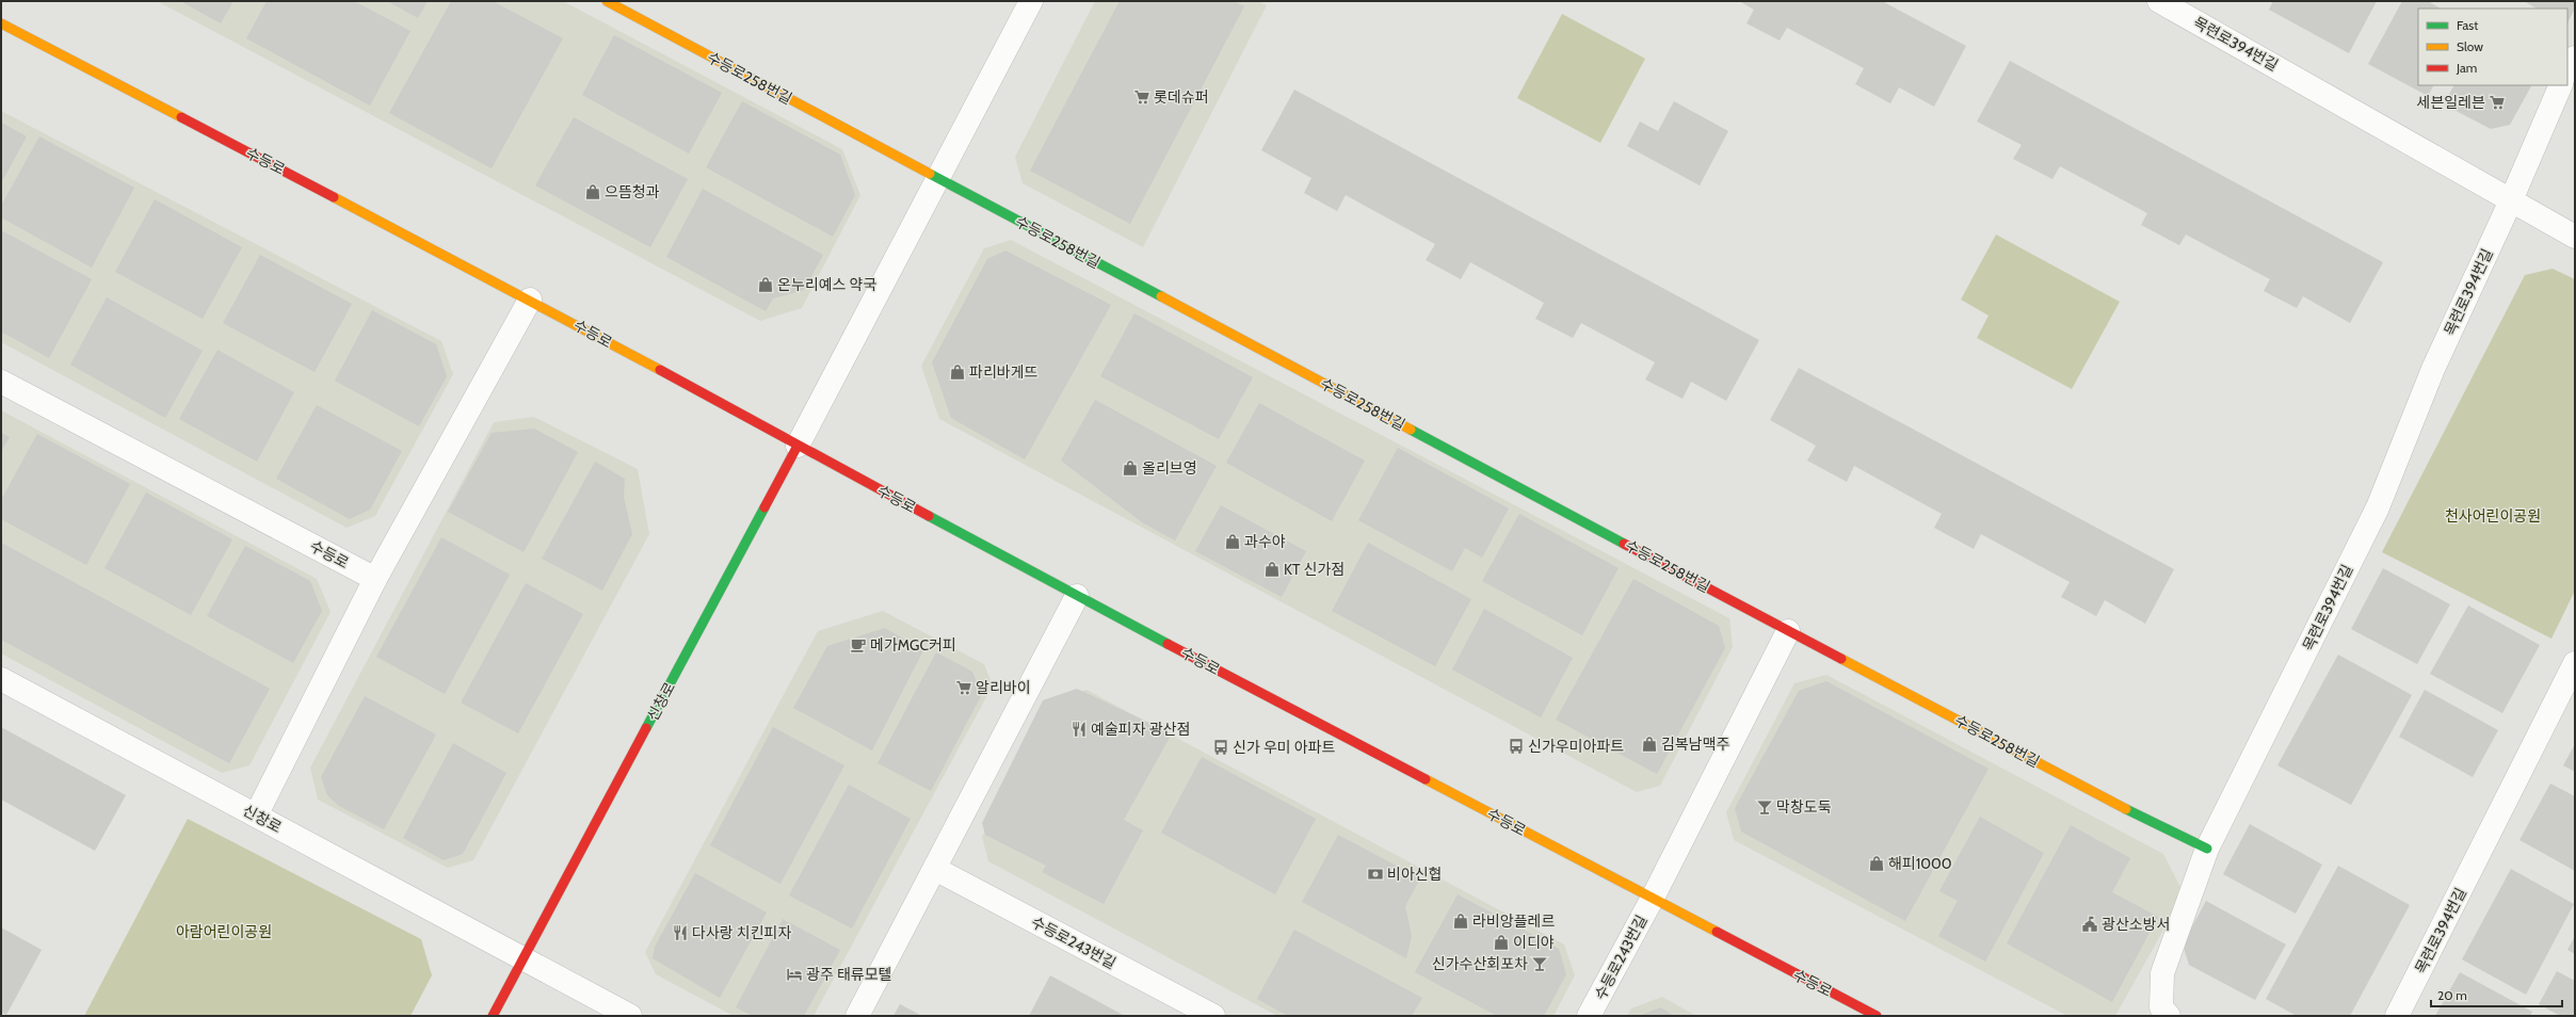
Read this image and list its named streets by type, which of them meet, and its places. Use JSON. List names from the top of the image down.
{
  "streets": {
    "street": [
      "목련로394번길",
      "수등로258번길",
      "수등로",
      "신창로",
      "수등로243번길"
    ]
  },
  "crossings": [
    ["목련로394번길", "수등로258번길"],
    ["수등로", "신창로"],
    ["수등로", "수등로243번길"]
  ],
  "parks": ["천사어린이공원", "아람어린이공원"],
  "places": {
    "supermarket": ["롯데슈퍼", "세븐일레븐", "알리바이"],
    "shop": [
      "으뜸청과",
      "온누리예스 약국",
      "파리바게뜨",
      "올리브영",
      "과수야",
      "KT 신가점",
      "김복남맥주",
      "해피1000",
      "라비앙플레르",
      "이디야"
    ],
    "cafe": ["메가MGC커피"],
    "restaurant": ["예술피자 광산점", "다사랑 치킨피자"],
    "bus stop": ["신가우미아파트", "신가 우미 아파트"],
    "bar": ["막창도둑", "신가수산회포차"],
    "bank": ["비아신협"],
    "public building": ["광산소방서"],
    "hotel": ["광주 태류모텔"]
  },
  "legend": ["Fast", "Slow", "Jam"],
  "scale_bar": "20 m"
}
